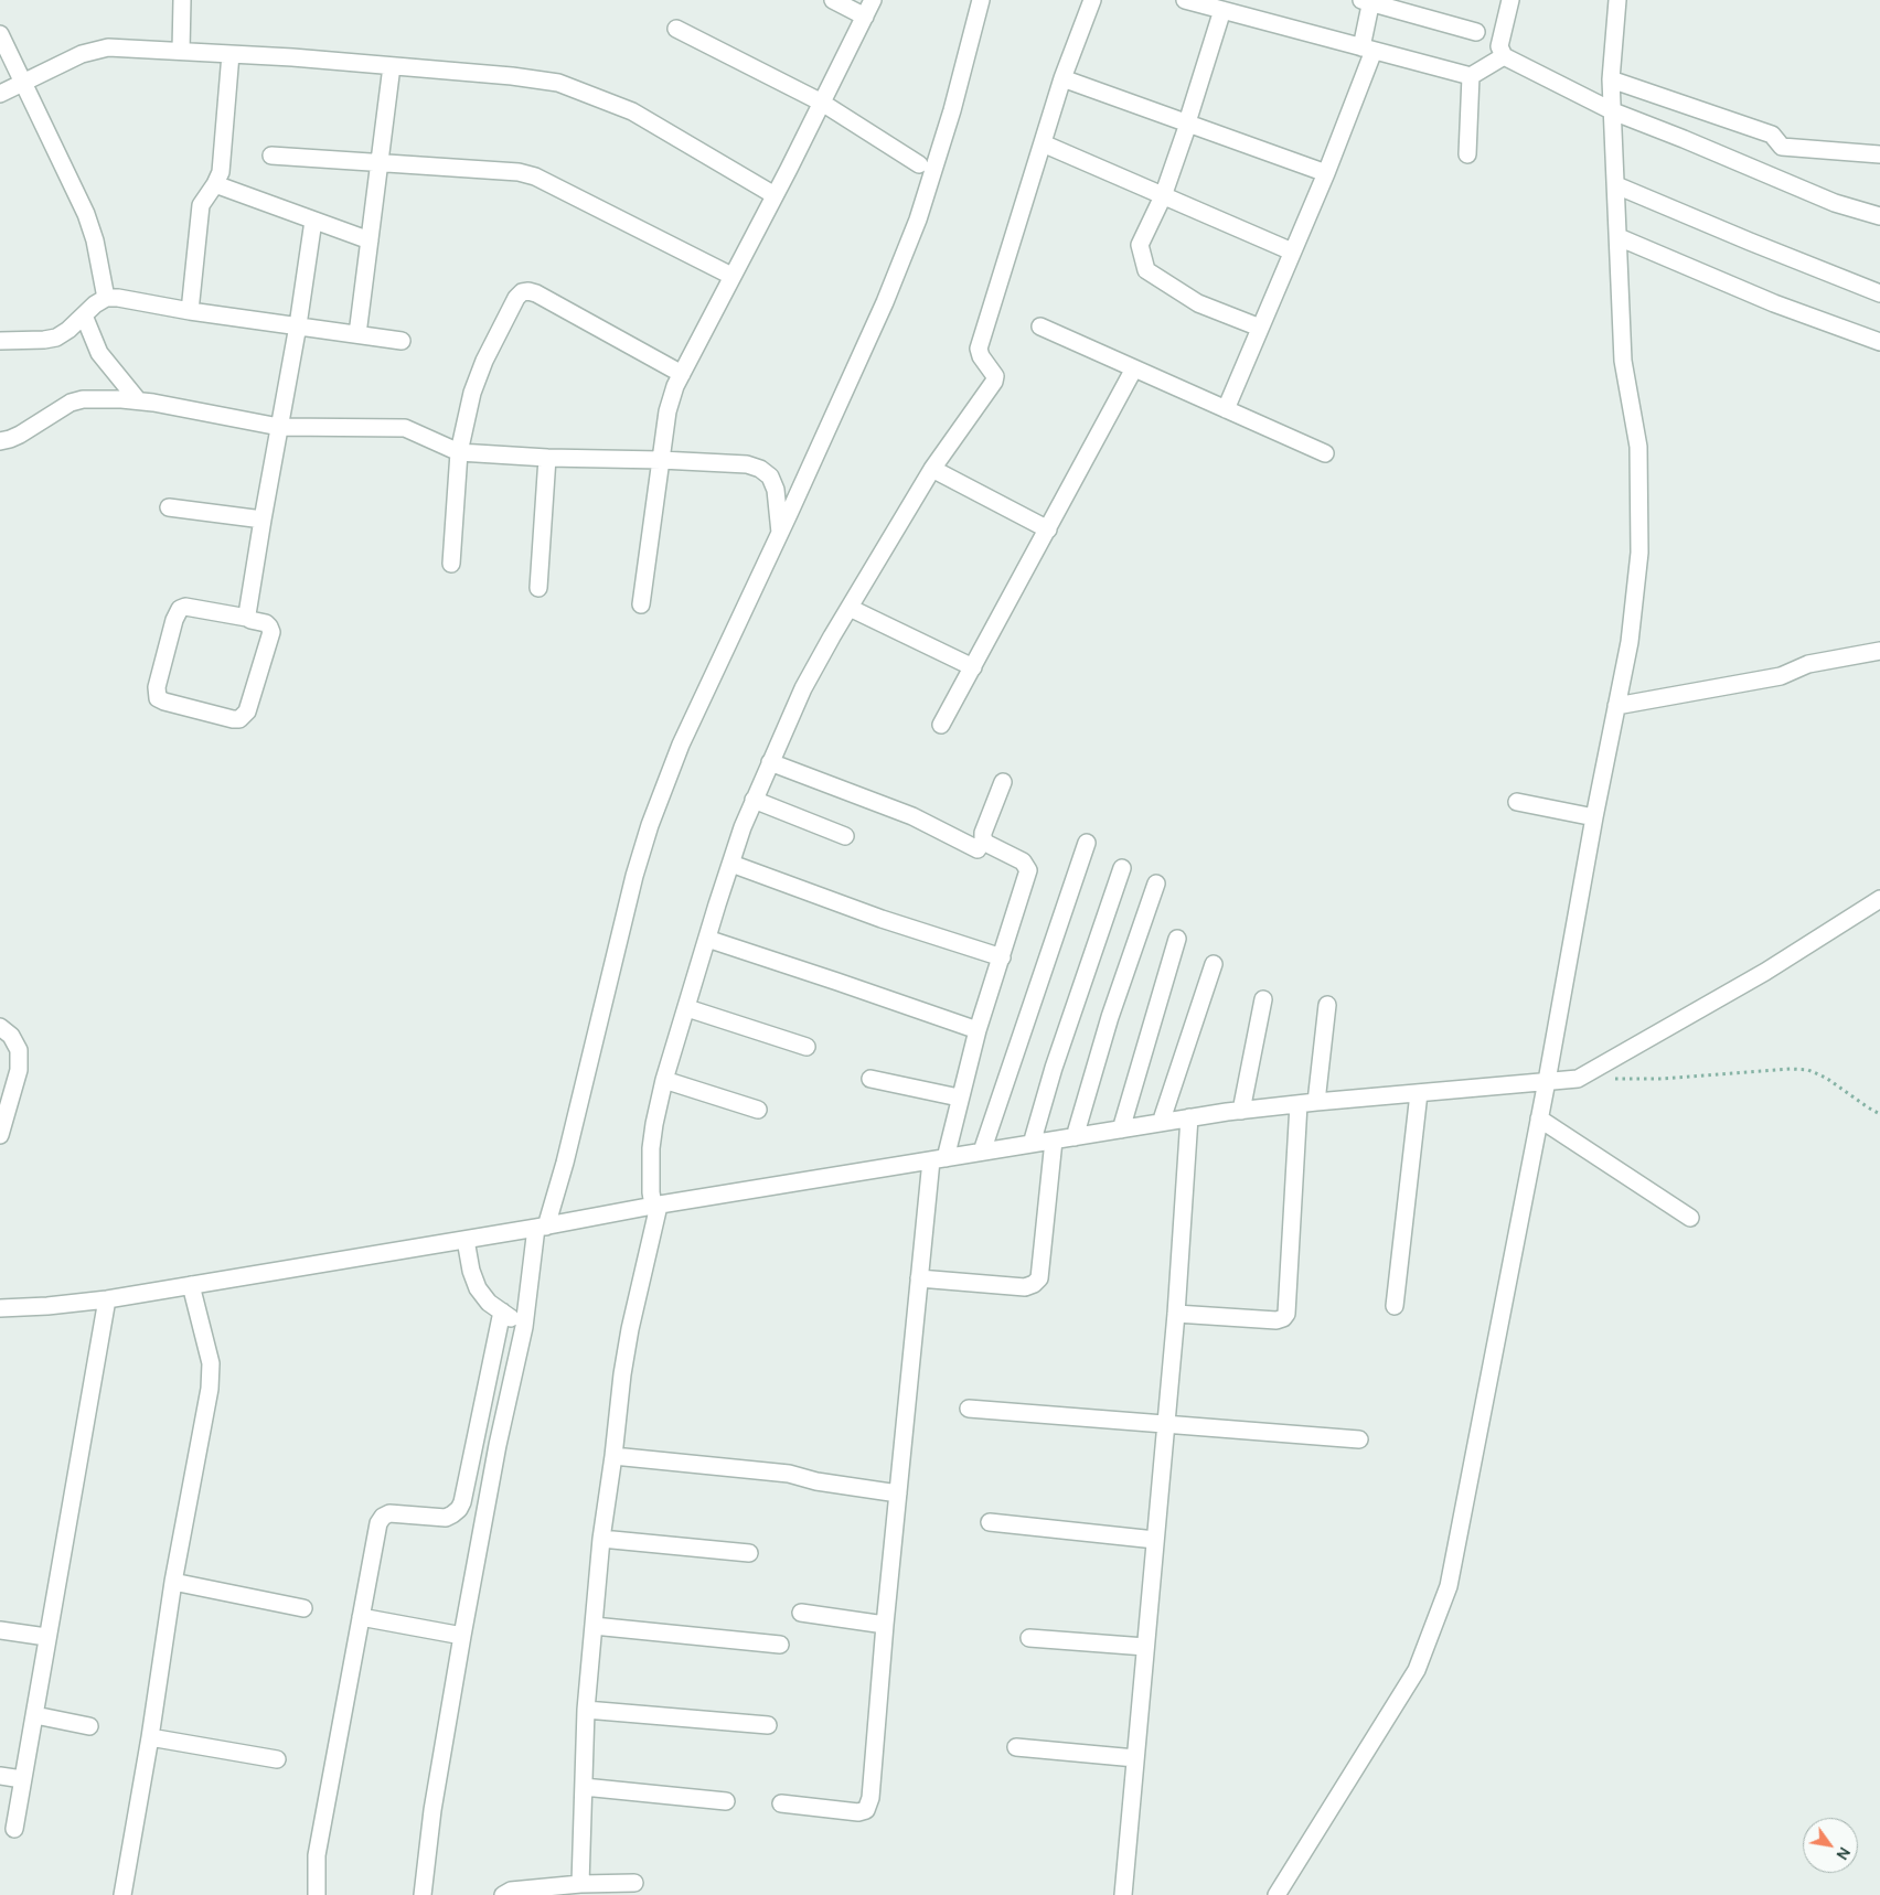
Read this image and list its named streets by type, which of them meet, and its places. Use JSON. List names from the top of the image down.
{
  "north": "bottom right"
}
